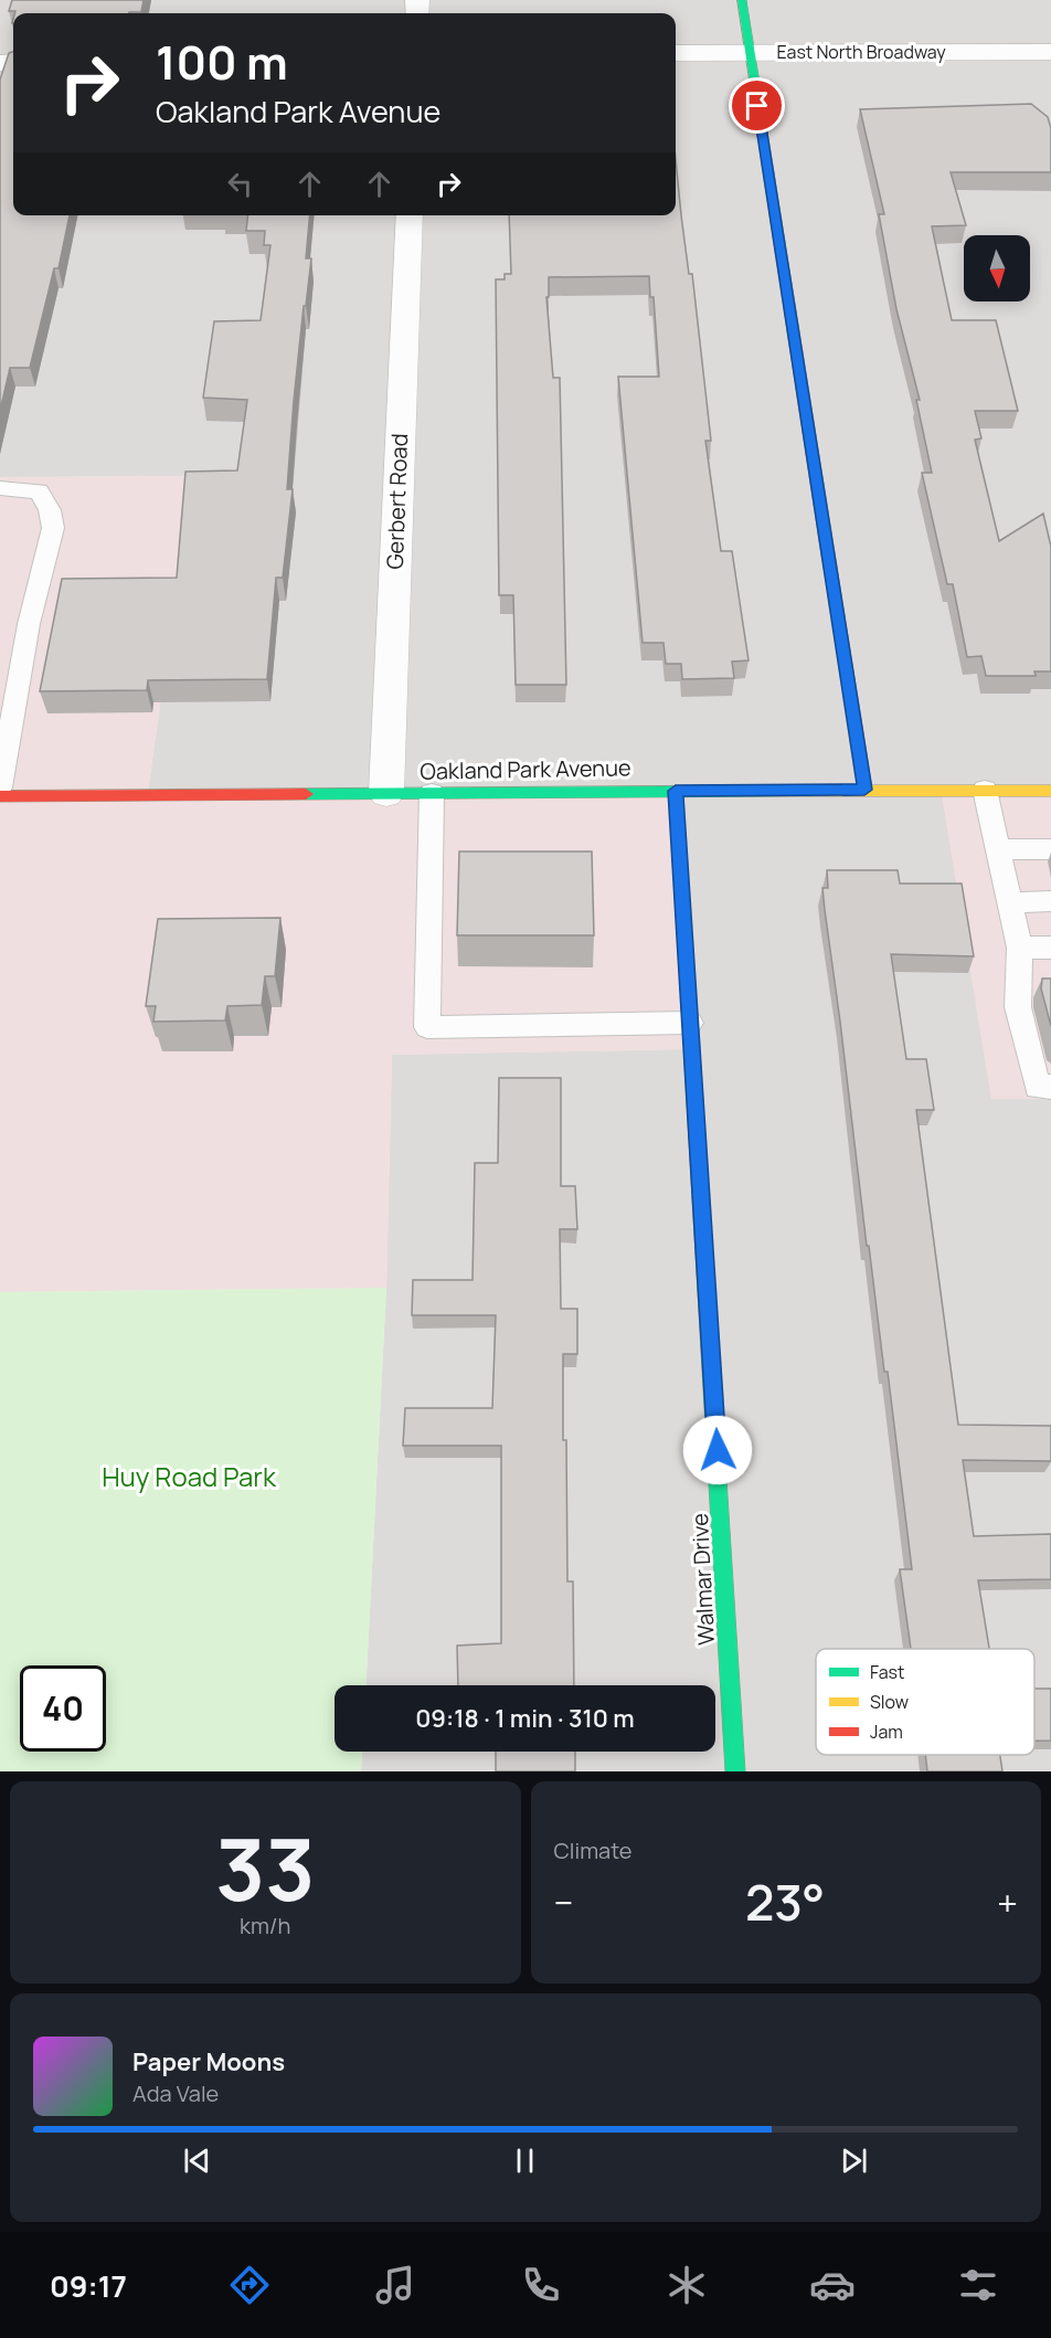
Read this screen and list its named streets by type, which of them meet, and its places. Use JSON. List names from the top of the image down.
{
  "streets": {
    "street": [
      "East North Broadway",
      "Gerbert Road",
      "Oakland Park Avenue",
      "Walmar Drive"
    ]
  },
  "crossings": [
    ["Gerbert Road", "Oakland Park Avenue"],
    ["Oakland Park Avenue", "Walmar Drive"]
  ],
  "parks": ["Huy Road Park"],
  "legend": ["Fast", "Slow", "Jam"],
  "north": "bottom",
  "page": {
    "turn": ["100 m", "Oakland Park Avenue"],
    "limit": "40",
    "trip": "09:18 · 1 min · 310 m",
    "tile": [
      ["33", "km/h"],
      "Climate"
    ],
    "heat": ["−", "23°", "+"],
    "song": ["Paper Moons", "Ada Vale"],
    "tabs": "09:17"
  }
}
